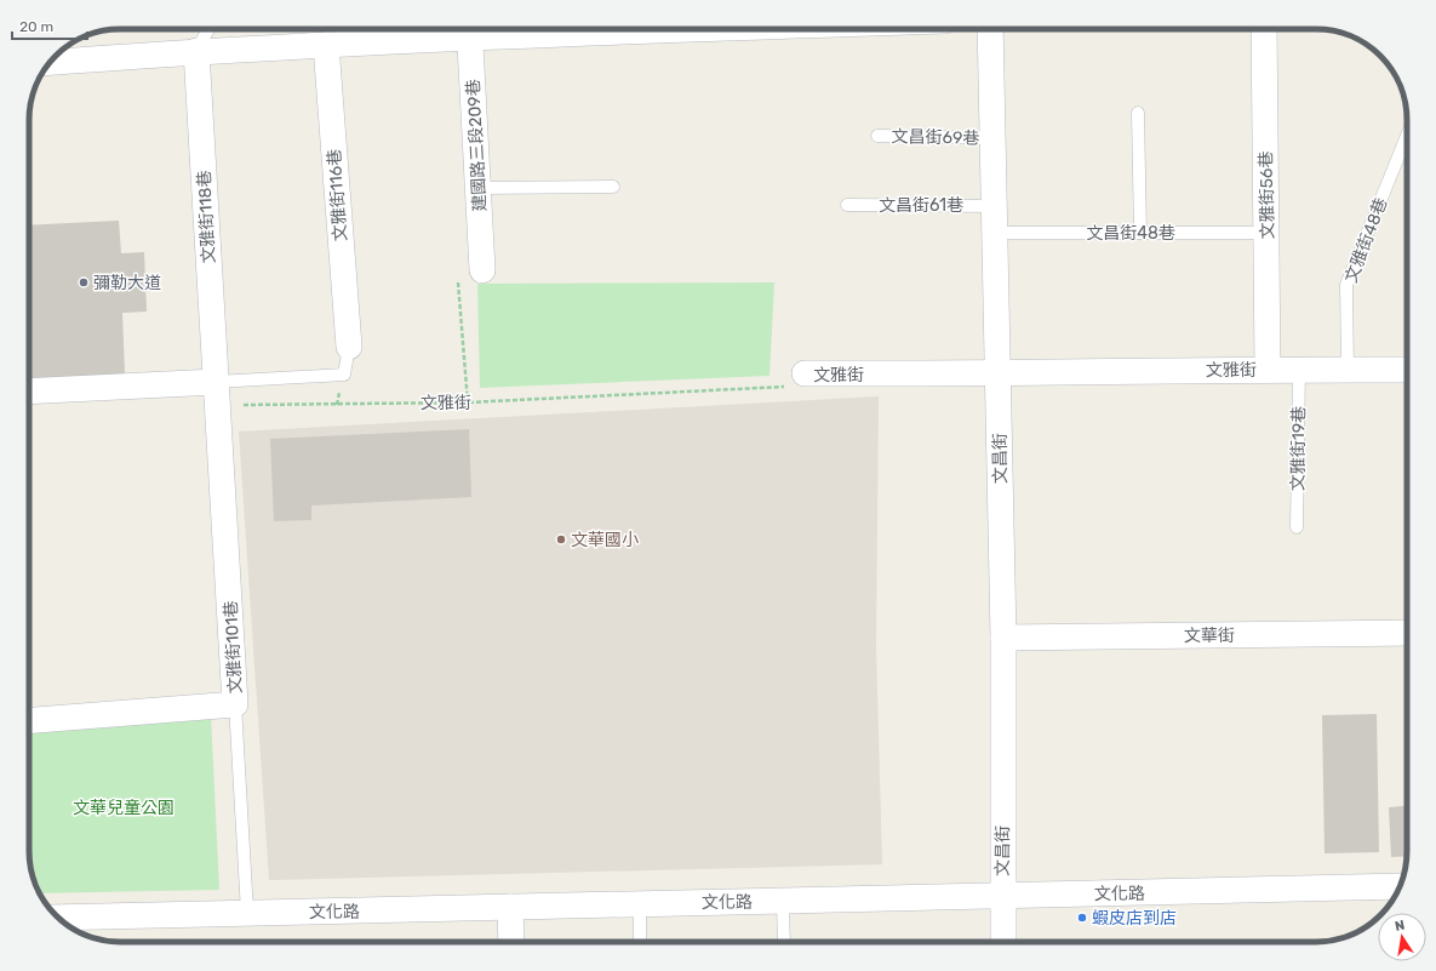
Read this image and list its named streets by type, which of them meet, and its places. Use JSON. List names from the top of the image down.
{
  "streets": {
    "street": [
      "建國路三段209巷",
      "文雅街116巷",
      "文雅街56巷",
      "文雅街118巷",
      "文雅街",
      "文昌街",
      "文華街",
      "文雅街101巷",
      "文化路"
    ],
    "lane": [
      "文昌街69巷",
      "文昌街61巷",
      "文昌街48巷",
      "文雅街48巷",
      "文雅街19巷"
    ]
  },
  "crossings": [
    ["文昌街69巷", "文昌街"],
    ["文雅街56巷", "文昌街48巷"],
    ["文雅街56巷", "文雅街"],
    ["文昌街61巷", "文昌街"],
    ["文雅街118巷", "文雅街"],
    ["文雅街118巷", "文雅街101巷"],
    ["文昌街48巷", "文昌街"],
    ["文雅街48巷", "文雅街"],
    ["文雅街", "文雅街19巷"],
    ["文雅街", "文昌街"],
    ["文雅街", "文雅街101巷"],
    ["文昌街", "文華街"],
    ["文昌街", "文化路"],
    ["文雅街101巷", "文化路"]
  ],
  "parks": ["文華兒童公園"],
  "places": ["彌勒大道", "文華國小", "蝦皮店到店"],
  "scale_bar": "20 m",
  "north": "top"
}
